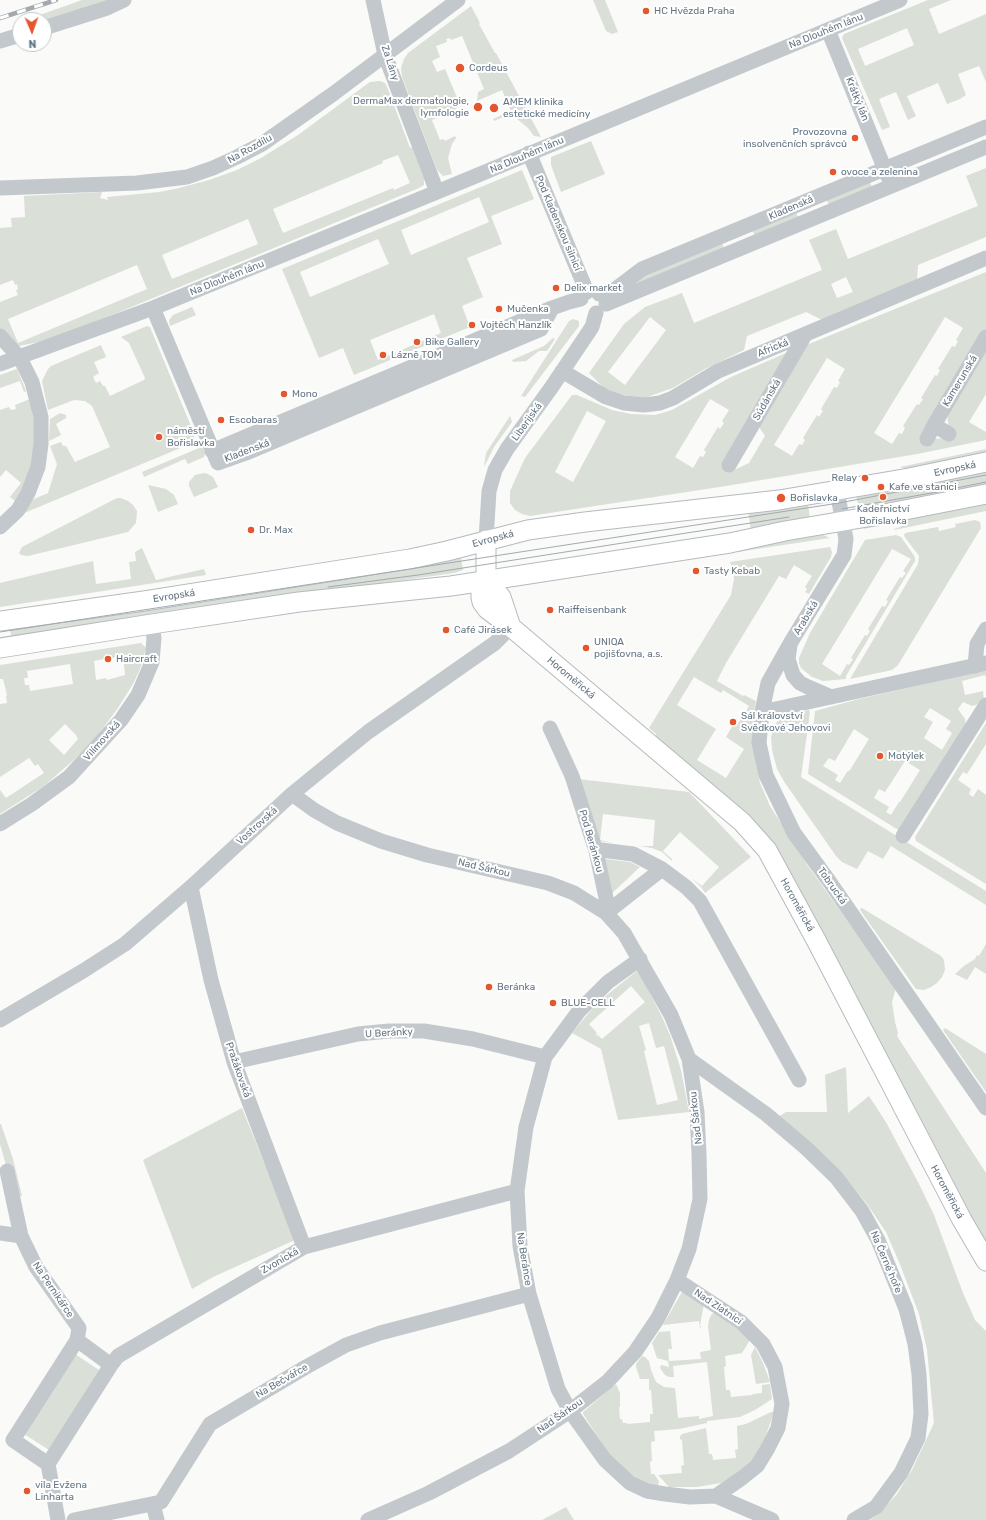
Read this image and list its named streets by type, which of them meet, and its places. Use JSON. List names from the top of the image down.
{
  "streets": {
    "main road": ["Evropská", "Horoměřická"],
    "street": [
      "Na Dlouhém lánu",
      "Za Lány",
      "Krátký lán",
      "Na Rozdílu",
      "Kladenská",
      "Pod Kladenskou silnicí",
      "Africká",
      "Kamerunská",
      "Súdánská",
      "Liberijská",
      "Arabská",
      "Vilímovská",
      "Vostrovská",
      "Pod Beránkou",
      "Nad Šárkou",
      "Tobrucká",
      "U Beránky",
      "Pražákovská",
      "Na Beránce",
      "Zvonická",
      "Na Černé hoře",
      "Na Pernikářce",
      "Nad Zlatnicí",
      "Na Bečvářce"
    ]
  },
  "crossings": [
    ["Na Dlouhém lánu", "Za Lány"],
    ["Na Dlouhém lánu", "Krátký lán"],
    ["Na Dlouhém lánu", "Kladenská"],
    ["Na Dlouhém lánu", "Pod Kladenskou silnicí"],
    ["Za Lány", "Na Rozdílu"],
    ["Krátký lán", "Kladenská"],
    ["Kladenská", "Pod Kladenskou silnicí"],
    ["Kladenská", "Liberijská"],
    ["Pod Kladenskou silnicí", "Liberijská"],
    ["Africká", "Súdánská"],
    ["Africká", "Liberijská"],
    ["Liberijská", "Evropská"],
    ["Evropská", "Arabská"],
    ["Arabská", "Tobrucká"],
    ["Horoměřická", "Vostrovská"],
    ["Vostrovská", "Nad Šárkou"],
    ["Vostrovská", "Pražákovská"],
    ["Pod Beránkou", "Nad Šárkou"],
    ["Nad Šárkou", "Na Beránce"],
    ["Nad Šárkou", "Na Černé hoře"],
    ["Nad Šárkou", "Nad Zlatnicí"],
    ["U Beránky", "Pražákovská"],
    ["U Beránky", "Na Beránce"],
    ["Pražákovská", "Zvonická"],
    ["Na Beránce", "Zvonická"],
    ["Na Beránce", "Nad Zlatnicí"],
    ["Na Beránce", "Na Bečvářce"]
  ],
  "places": [
    "HC Hvězda Praha",
    "Cordeus",
    "DermaMax dermatologie, lymfologie",
    "AMEM klinika estetické medicíny",
    "Provozovna insolvenčních správců",
    "ovoce a zelenina",
    "Delix market",
    "Mučenka",
    "Vojtěch Hanzlík",
    "Bike Gallery",
    "Lázně TOM",
    "Mono",
    "Escobaras",
    "náměstí Bořislavka",
    "Relay",
    "Kafe ve stanici",
    "Kadeřnictví Bořislavka",
    "Bořislavka",
    "Dr. Max",
    "Tasty Kebab",
    "Raiffeisenbank",
    "Café Jirásek",
    "UNIQA pojišťovna, a.s.",
    "Haircraft",
    "Sál království Svědkové Jehovovi",
    "Motýlek",
    "Beránka",
    "BLUE-CELL",
    "vila Evžena Linharta"
  ],
  "north": "bottom"
}
